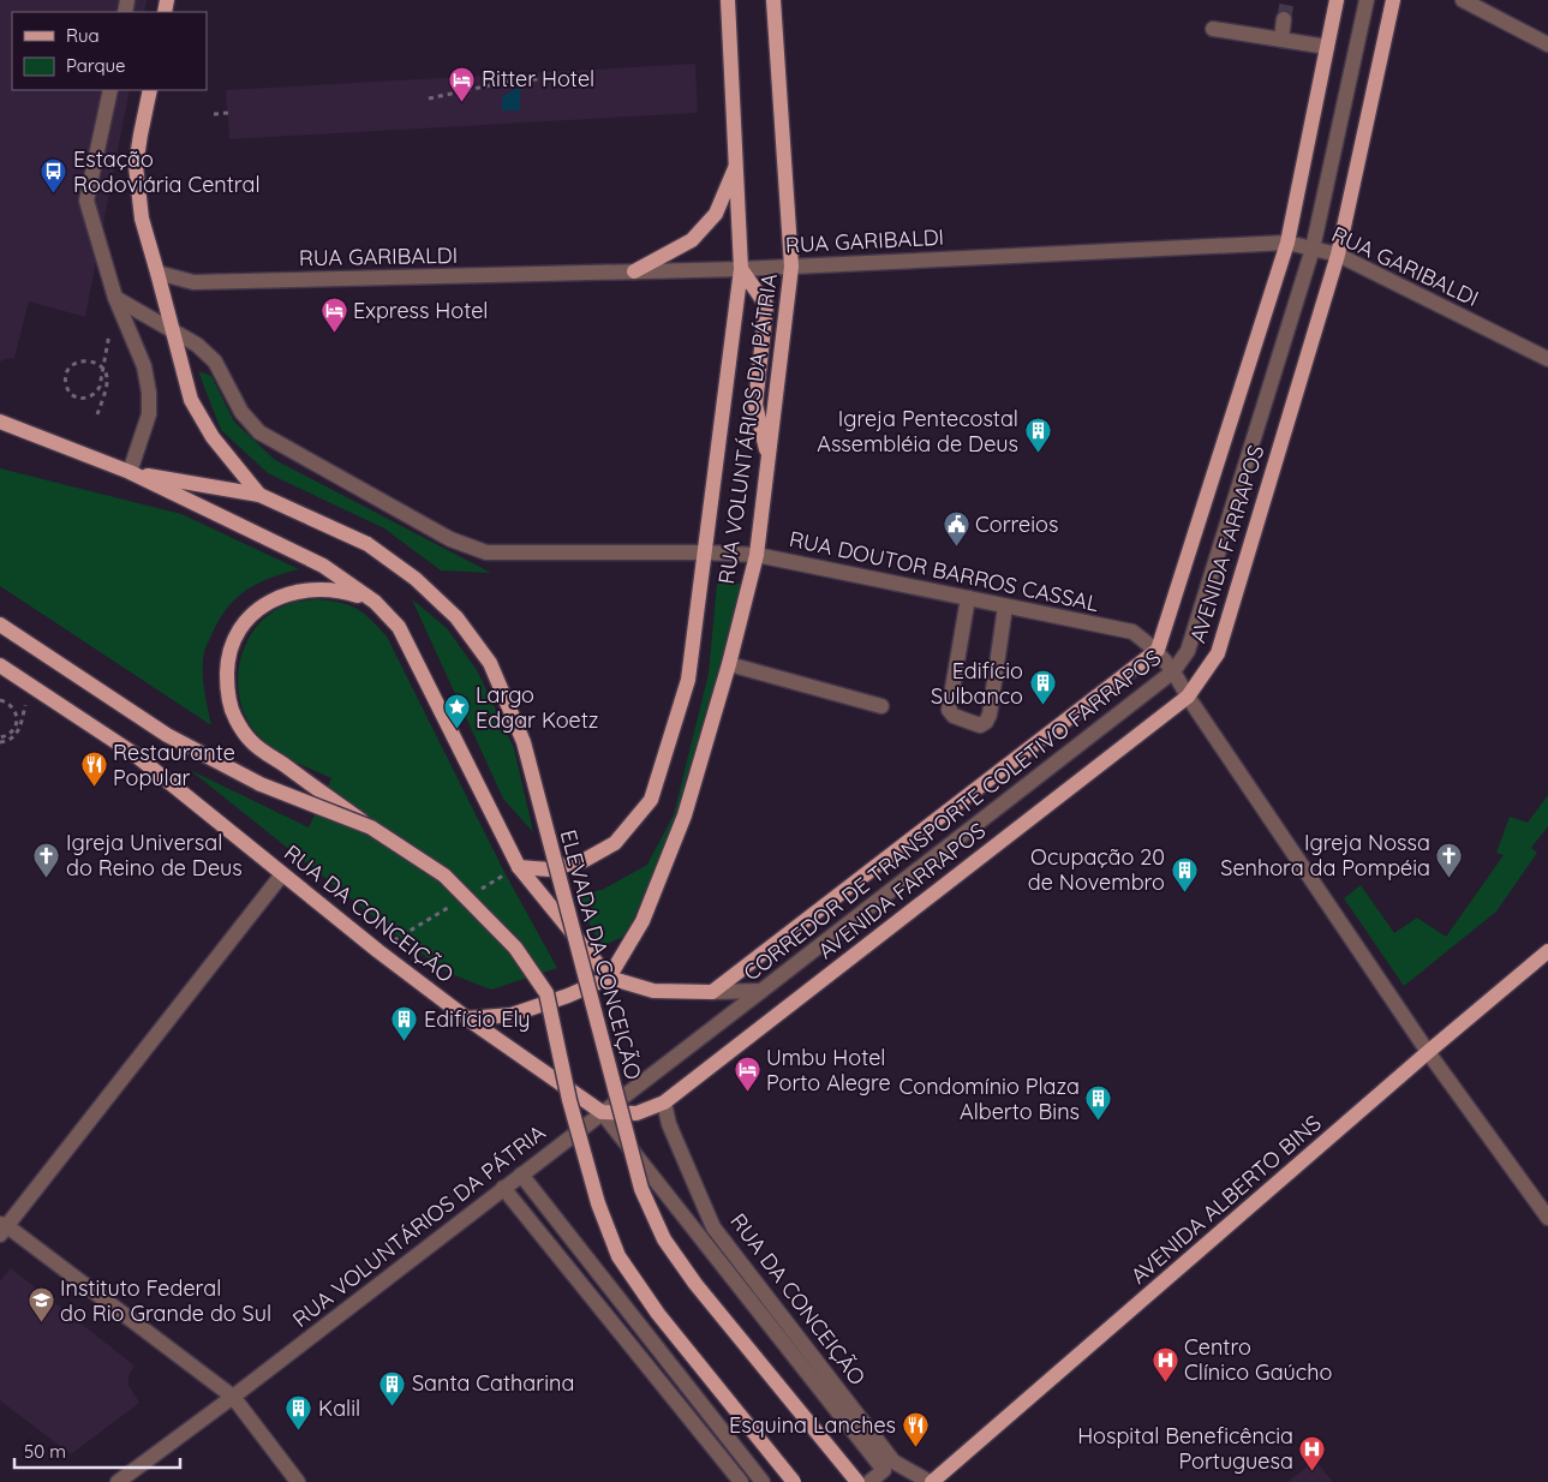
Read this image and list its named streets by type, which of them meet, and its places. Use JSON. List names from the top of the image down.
{
  "streets": {
    "main road": [
      "RUA VOLUNTÁRIOS DA PÁTRIA",
      "AVENIDA FARRAPOS",
      "RUA DA CONCEIÇÃO",
      "ELEVADA DA CONCEIÇÃO",
      "AVENIDA ALBERTO BINS"
    ],
    "street": ["RUA GARIBALDI", "RUA DOUTOR BARROS CASSAL", "CORREDOR DE TRANSPORTE COLETIVO FARRAPOS"]
  },
  "crossings": [
    ["RUA GARIBALDI", "RUA VOLUNTÁRIOS DA PÁTRIA"],
    ["RUA GARIBALDI", "AVENIDA FARRAPOS"],
    ["RUA GARIBALDI", "CORREDOR DE TRANSPORTE COLETIVO FARRAPOS"],
    ["RUA VOLUNTÁRIOS DA PÁTRIA", "RUA DOUTOR BARROS CASSAL"],
    ["RUA VOLUNTÁRIOS DA PÁTRIA", "CORREDOR DE TRANSPORTE COLETIVO FARRAPOS"],
    ["RUA VOLUNTÁRIOS DA PÁTRIA", "RUA DA CONCEIÇÃO"],
    ["AVENIDA FARRAPOS", "RUA DOUTOR BARROS CASSAL"],
    ["AVENIDA FARRAPOS", "RUA DA CONCEIÇÃO"],
    ["RUA DOUTOR BARROS CASSAL", "CORREDOR DE TRANSPORTE COLETIVO FARRAPOS"],
    ["RUA DOUTOR BARROS CASSAL", "AVENIDA ALBERTO BINS"],
    ["CORREDOR DE TRANSPORTE COLETIVO FARRAPOS", "RUA DA CONCEIÇÃO"],
    ["RUA DA CONCEIÇÃO", "AVENIDA ALBERTO BINS"]
  ],
  "places": {
    "hotel": ["Ritter Hotel", "Express Hotel", "Umbu Hotel Porto Alegre"],
    "bus stop": ["Estação Rodoviária Central"],
    "building": [
      "Igreja Pentecostal Assembléia de Deus",
      "Edifício Sulbanco",
      "Ocupação 20 de Novembro",
      "Edifício Ely",
      "Condomínio Plaza Alberto Bins",
      "Santa Catharina",
      "Kalil"
    ],
    "public building": ["Correios"],
    "place": ["Largo Edgar Koetz"],
    "restaurant": ["Restaurante Popular", "Esquina Lanches"],
    "church": ["Igreja Universal do Reino de Deus", "Igreja Nossa Senhora da Pompéia"],
    "school or university": ["Instituto Federal do Rio Grande do Sul"],
    "hospital": ["Centro Clínico Gaúcho", "Hospital Beneficência Portuguesa"]
  },
  "legend": ["Rua", "Parque"],
  "scale_bar": "50 m"
}
